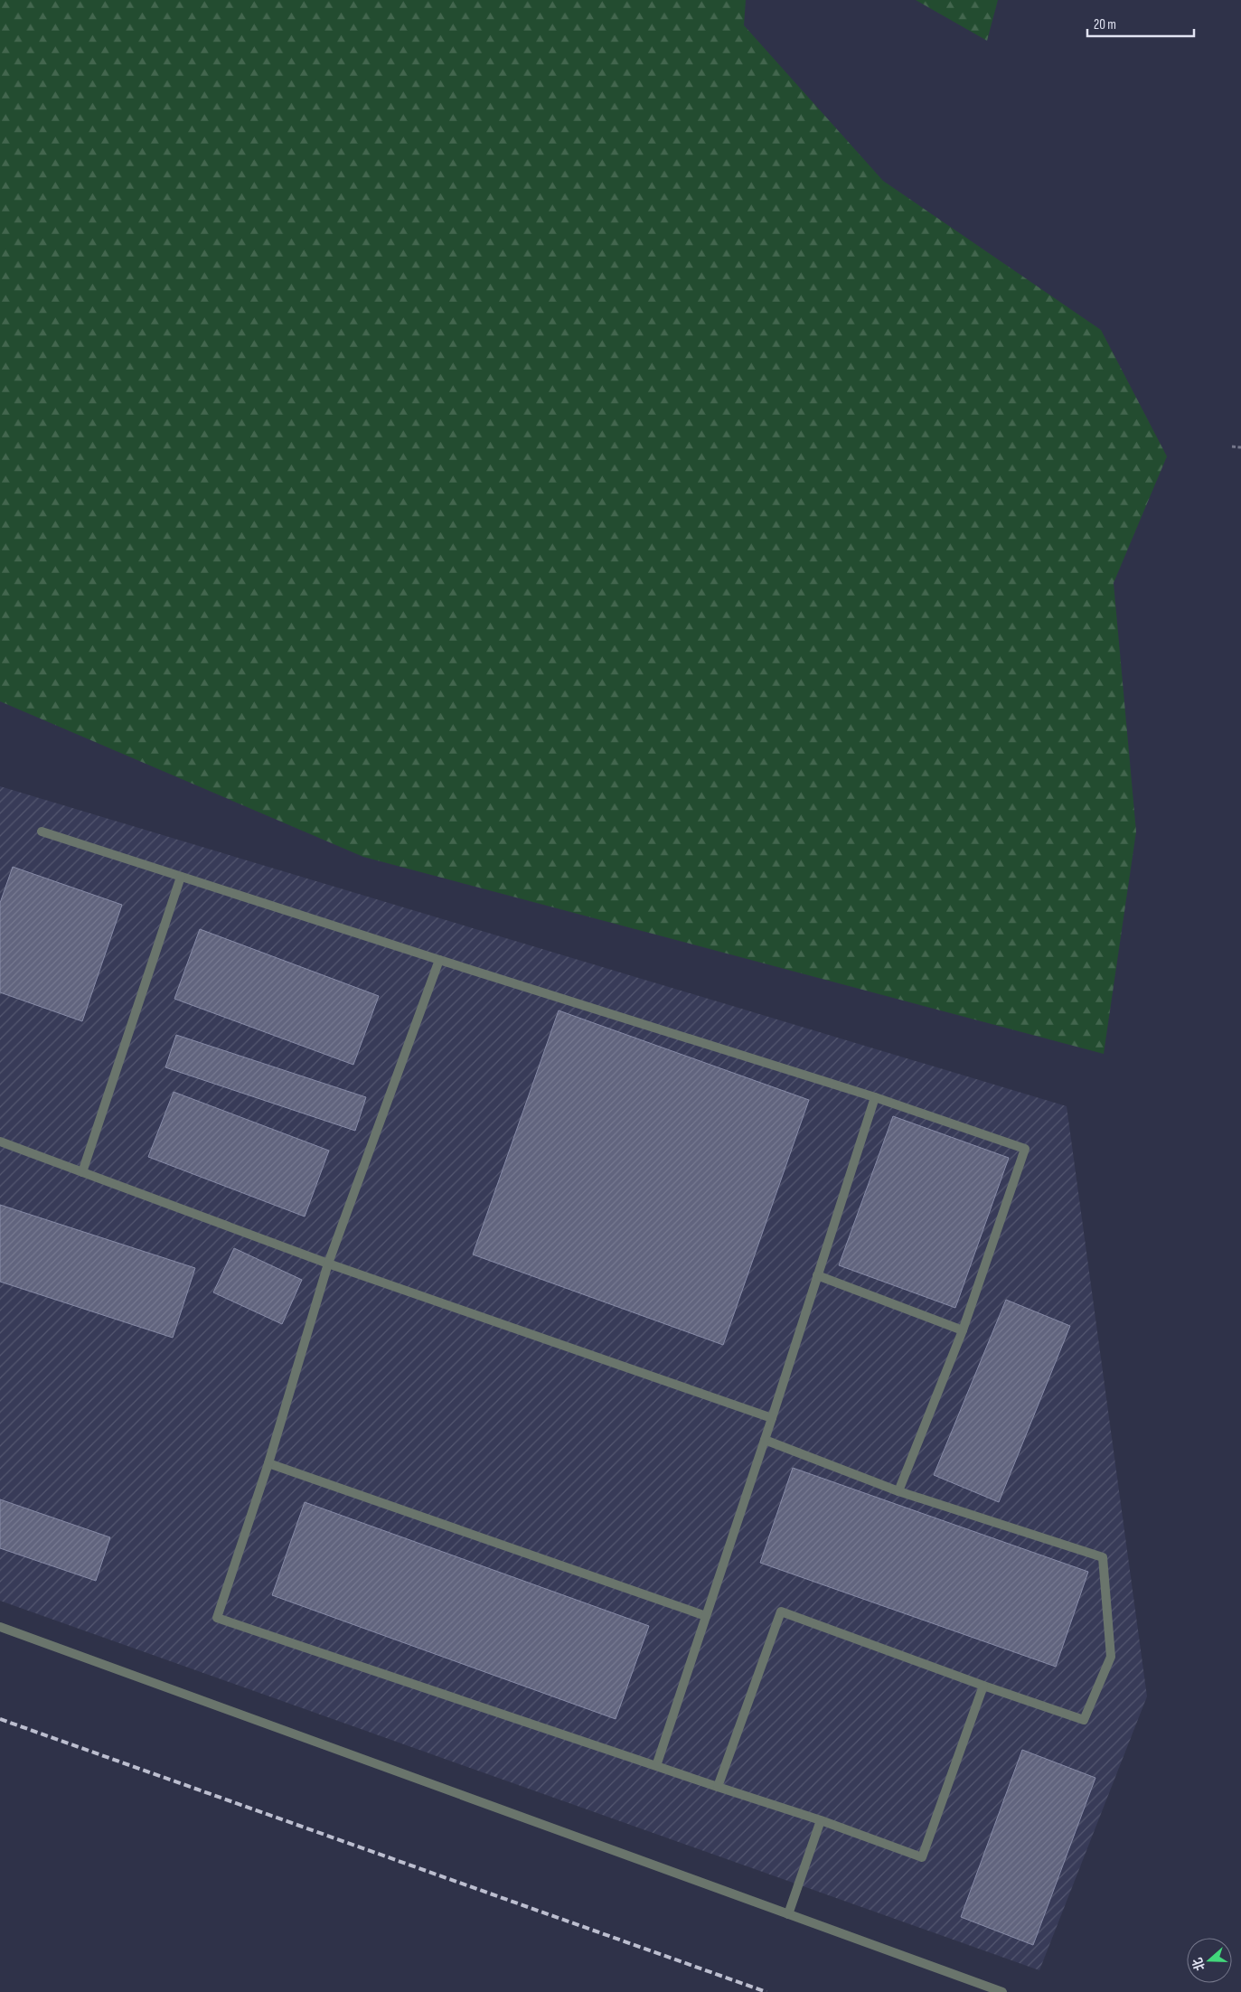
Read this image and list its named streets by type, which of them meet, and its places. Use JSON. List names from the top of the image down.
{
  "scale_bar": "20 m",
  "north": "left"
}
